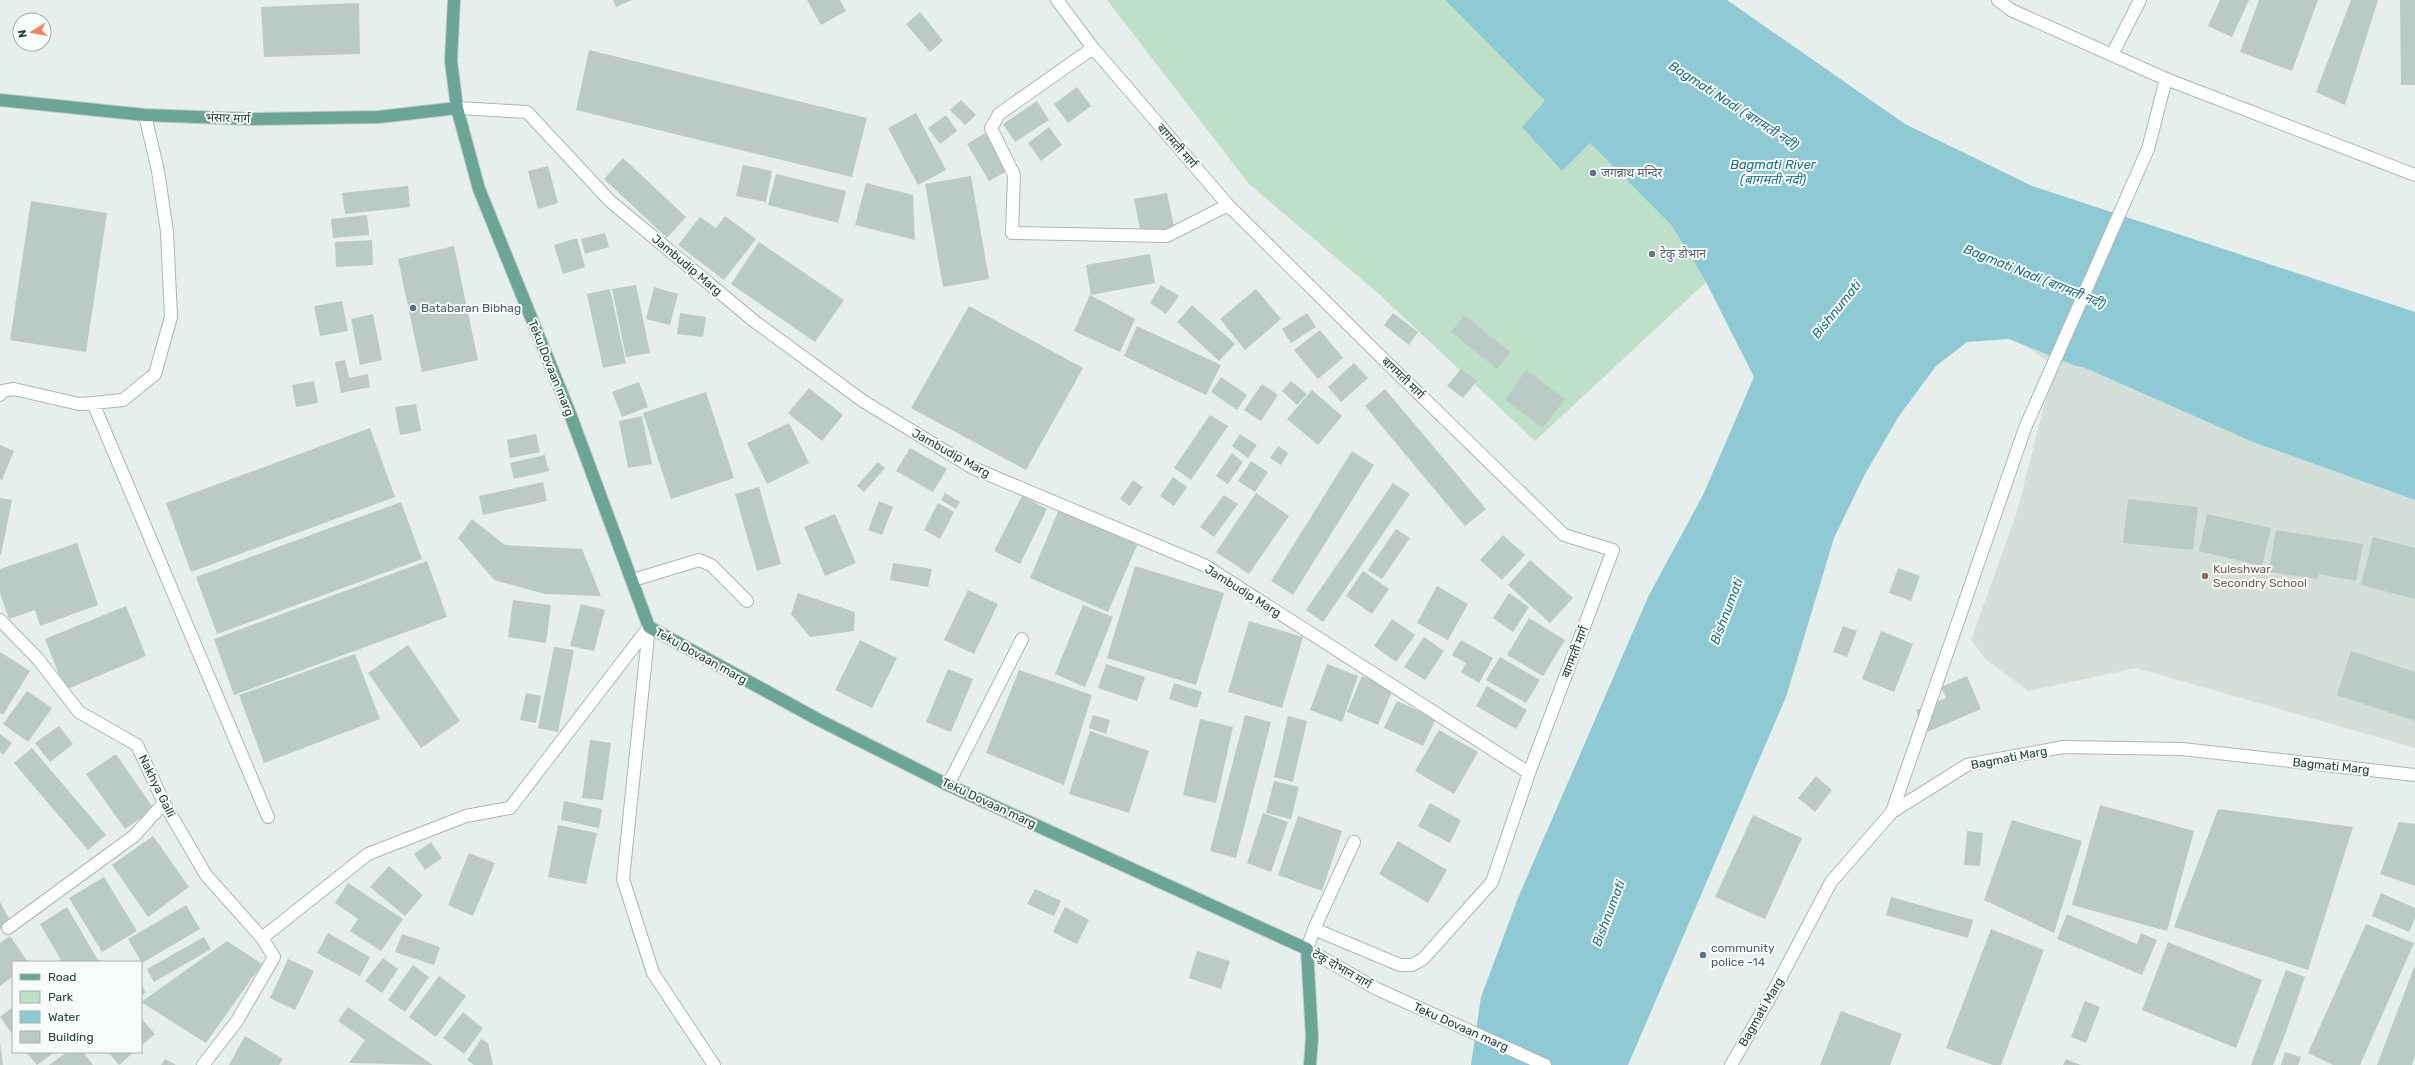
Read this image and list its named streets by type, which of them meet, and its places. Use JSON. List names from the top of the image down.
{
  "streets": {
    "main road": ["भंसार मार्ग", "Teku Dovaan marg"],
    "street": [
      "बागमती मार्ग",
      "Jambudip Marg",
      "Bagmati Marg",
      "Nakhya Galli",
      "टेकु दोभान मार्ग"
    ]
  },
  "crossings": [
    ["भंसार मार्ग", "Jambudip Marg"],
    ["भंसार मार्ग", "Teku Dovaan marg"],
    ["बागमती मार्ग", "Jambudip Marg"],
    ["Jambudip Marg", "Teku Dovaan marg"],
    ["Teku Dovaan marg", "टेकु दोभान मार्ग"]
  ],
  "water": ["Bagmati Nadi (बागमती नदी)", "Bagmati River (बागमती नदी)", "Bishnumati"],
  "places": [
    "जगन्नाथ मन्दिर",
    "टेकु डोभान",
    "Batabaran Bibhag",
    "Kuleshwar Secondry School",
    "community police -14"
  ],
  "legend": [
    "Road",
    "Park",
    "Water",
    "Building"
  ],
  "north": "left"
}
